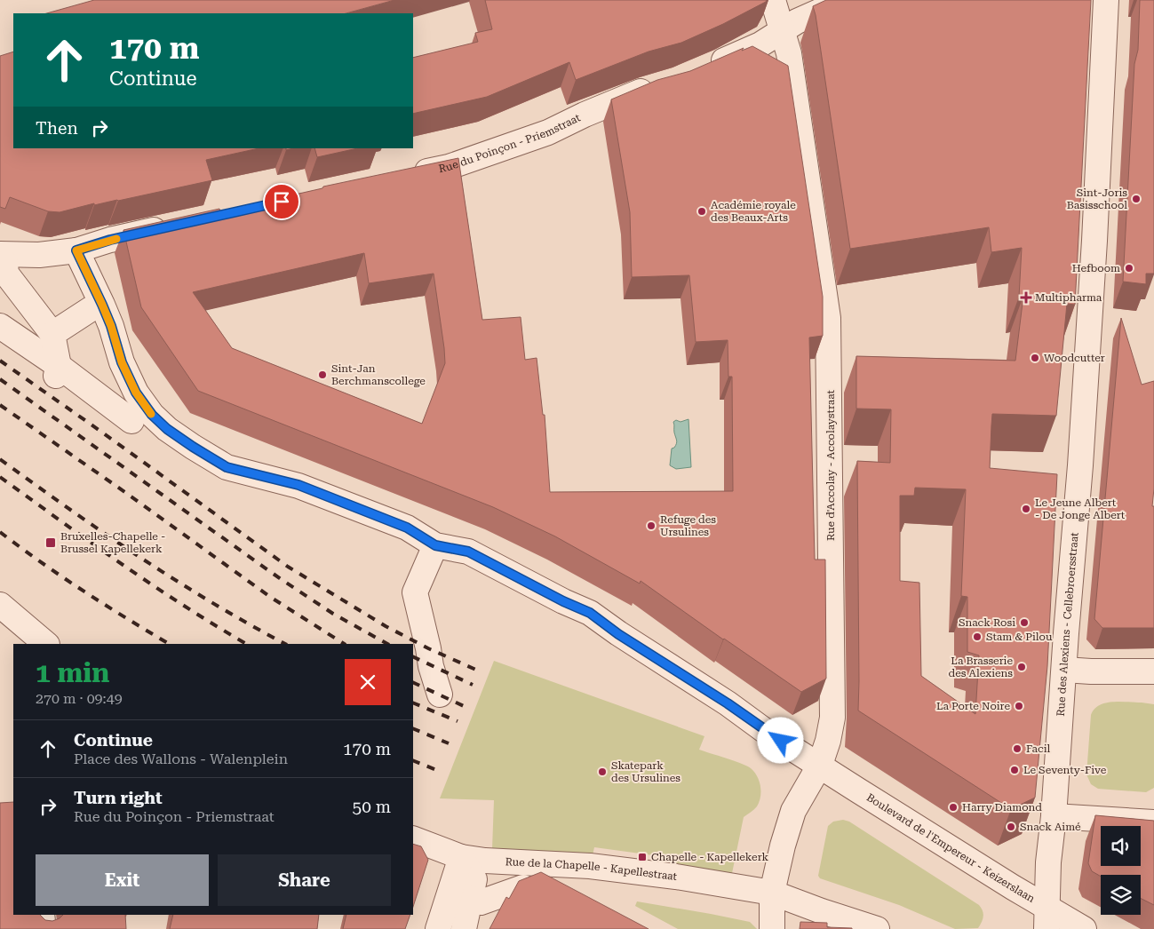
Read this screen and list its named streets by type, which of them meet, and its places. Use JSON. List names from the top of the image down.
{
  "streets": {
    "street": [
      "Rue du Poinçon - Priemstraat",
      "Rue d'Accolay - Accolaystraat",
      "Rue des Alexiens - Cellebroersstraat",
      "Boulevard de l'Empereur - Keizerslaan",
      "Rue de la Chapelle - Kapellestraat"
    ]
  },
  "crossings": [
    ["Rue d'Accolay - Accolaystraat", "Boulevard de l'Empereur - Keizerslaan"],
    ["Rue d'Accolay - Accolaystraat", "Rue de la Chapelle - Kapellestraat"],
    ["Rue des Alexiens - Cellebroersstraat", "Boulevard de l'Empereur - Keizerslaan"]
  ],
  "places": {
    "other": [
      "Sint-Joris Basisschool",
      "Académie royale des Beaux-Arts",
      "Hefboom",
      "Woodcutter",
      "Sint-Jan Berchmanscollege",
      "Le Jeune Albert - De Jonge Albert",
      "Refuge des Ursulines",
      "Snack Rosi",
      "Stam & Pilou",
      "La Brasserie des Alexiens",
      "La Porte Noire",
      "Facil",
      "Le Seventy-Five",
      "Skatepark des Ursulines",
      "Harry Diamond",
      "Snack Aimé"
    ],
    "health": ["Multipharma"],
    "transit": ["Bruxelles-Chapelle - Brussel Kapellekerk", "Chapelle - Kapellekerk"]
  },
  "page": {
    "turn": ["170 m", "Continue"],
    "then": "Then",
    "heading": ["1 min", "270 m · 09:49"],
    "list": [
      {
        "name": "Continue",
        "note": "Place des Wallons - Walenplein",
        "value": "170 m"
      },
      {
        "name": "Turn right",
        "note": "Rue du Poinçon - Priemstraat",
        "value": "50 m"
      }
    ],
    "buttons": ["Exit", "Share"]
  }
}
